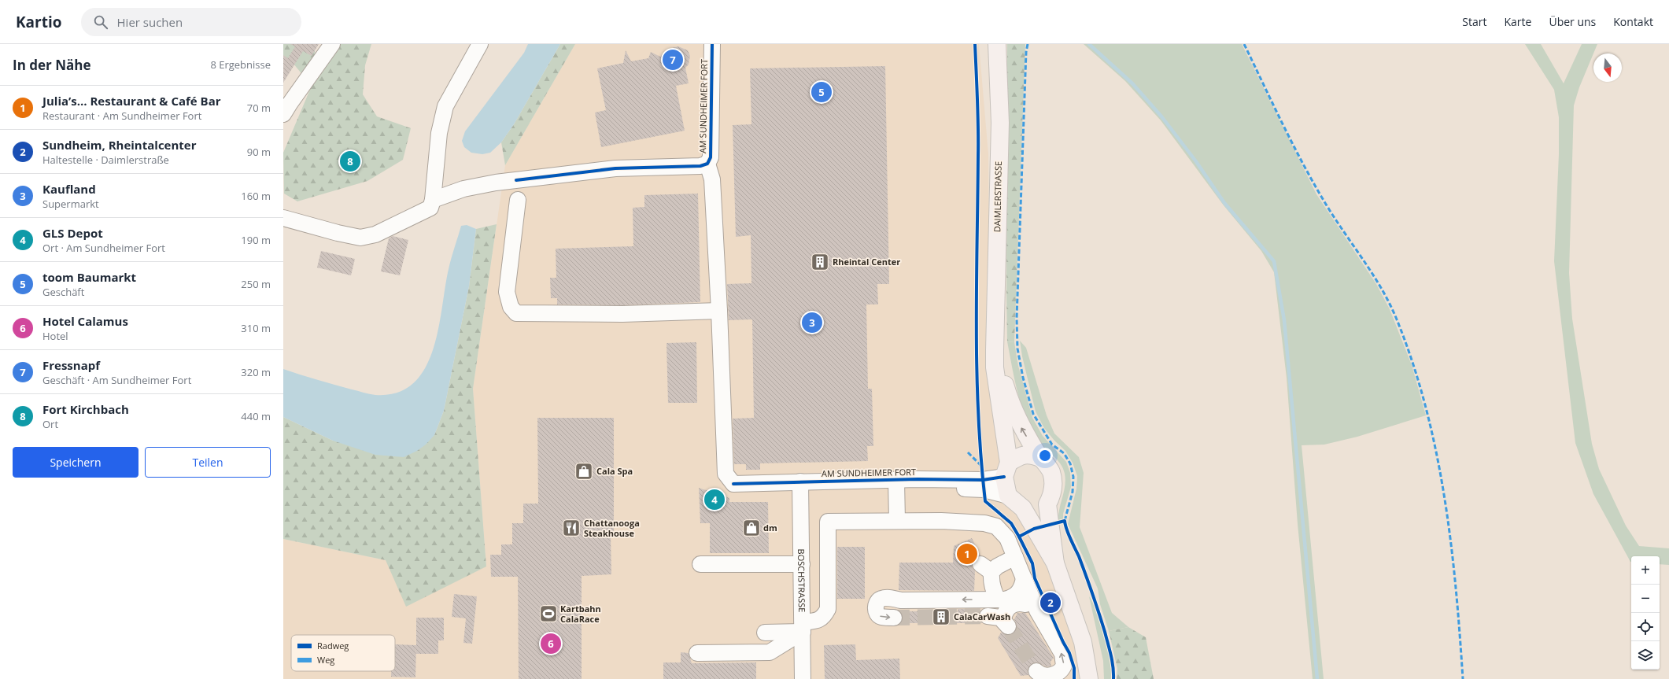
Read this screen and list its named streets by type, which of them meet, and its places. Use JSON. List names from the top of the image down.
{
  "streets": {
    "main road": ["DAIMLERSTRASSE"],
    "street": ["AM SUNDHEIMER FORT", "BOSCHSTRASSE"]
  },
  "crossings": [
    ["AM SUNDHEIMER FORT", "DAIMLERSTRASSE"],
    ["AM SUNDHEIMER FORT", "BOSCHSTRASSE"]
  ],
  "places": {
    "building": ["Rheintal Center", "CalaCarWash"],
    "shop": ["Cala Spa", "dm"],
    "restaurant": ["Chattanooga Steakhouse"],
    "sports": ["Kartbahn CalaRace"]
  },
  "legend": ["Radweg", "Weg"],
  "north": "bottom",
  "page": {
    "header": "Kartio",
    "search": "Hier suchen",
    "nav": [
      "Start",
      "Karte",
      "Über uns",
      "Kontakt"
    ],
    "heading": ["In der Nähe", "8 Ergebnisse"],
    "pins": [
      "7",
      "5",
      "8",
      "3",
      "4",
      "1",
      "2",
      "6"
    ],
    "list": [
      {
        "mark": "1",
        "name": "Julia’s… Restaurant & Café Bar",
        "note": "Restaurant · Am Sundheimer Fort",
        "value": "70 m"
      },
      {
        "mark": "2",
        "name": "Sundheim, Rheintalcenter",
        "note": "Haltestelle · Daimlerstraße",
        "value": "90 m"
      },
      {
        "mark": "3",
        "name": "Kaufland",
        "note": "Supermarkt",
        "value": "160 m"
      },
      {
        "mark": "4",
        "name": "GLS Depot",
        "note": "Ort · Am Sundheimer Fort",
        "value": "190 m"
      },
      {
        "mark": "5",
        "name": "toom Baumarkt",
        "note": "Geschäft",
        "value": "250 m"
      },
      {
        "mark": "6",
        "name": "Hotel Calamus",
        "note": "Hotel",
        "value": "310 m"
      },
      {
        "mark": "7",
        "name": "Fressnapf",
        "note": "Geschäft · Am Sundheimer Fort",
        "value": "320 m"
      },
      {
        "mark": "8",
        "name": "Fort Kirchbach",
        "note": "Ort",
        "value": "440 m"
      }
    ],
    "buttons": ["Speichern", "Teilen"],
    "map_buttons": ["+", "−"]
  }
}
